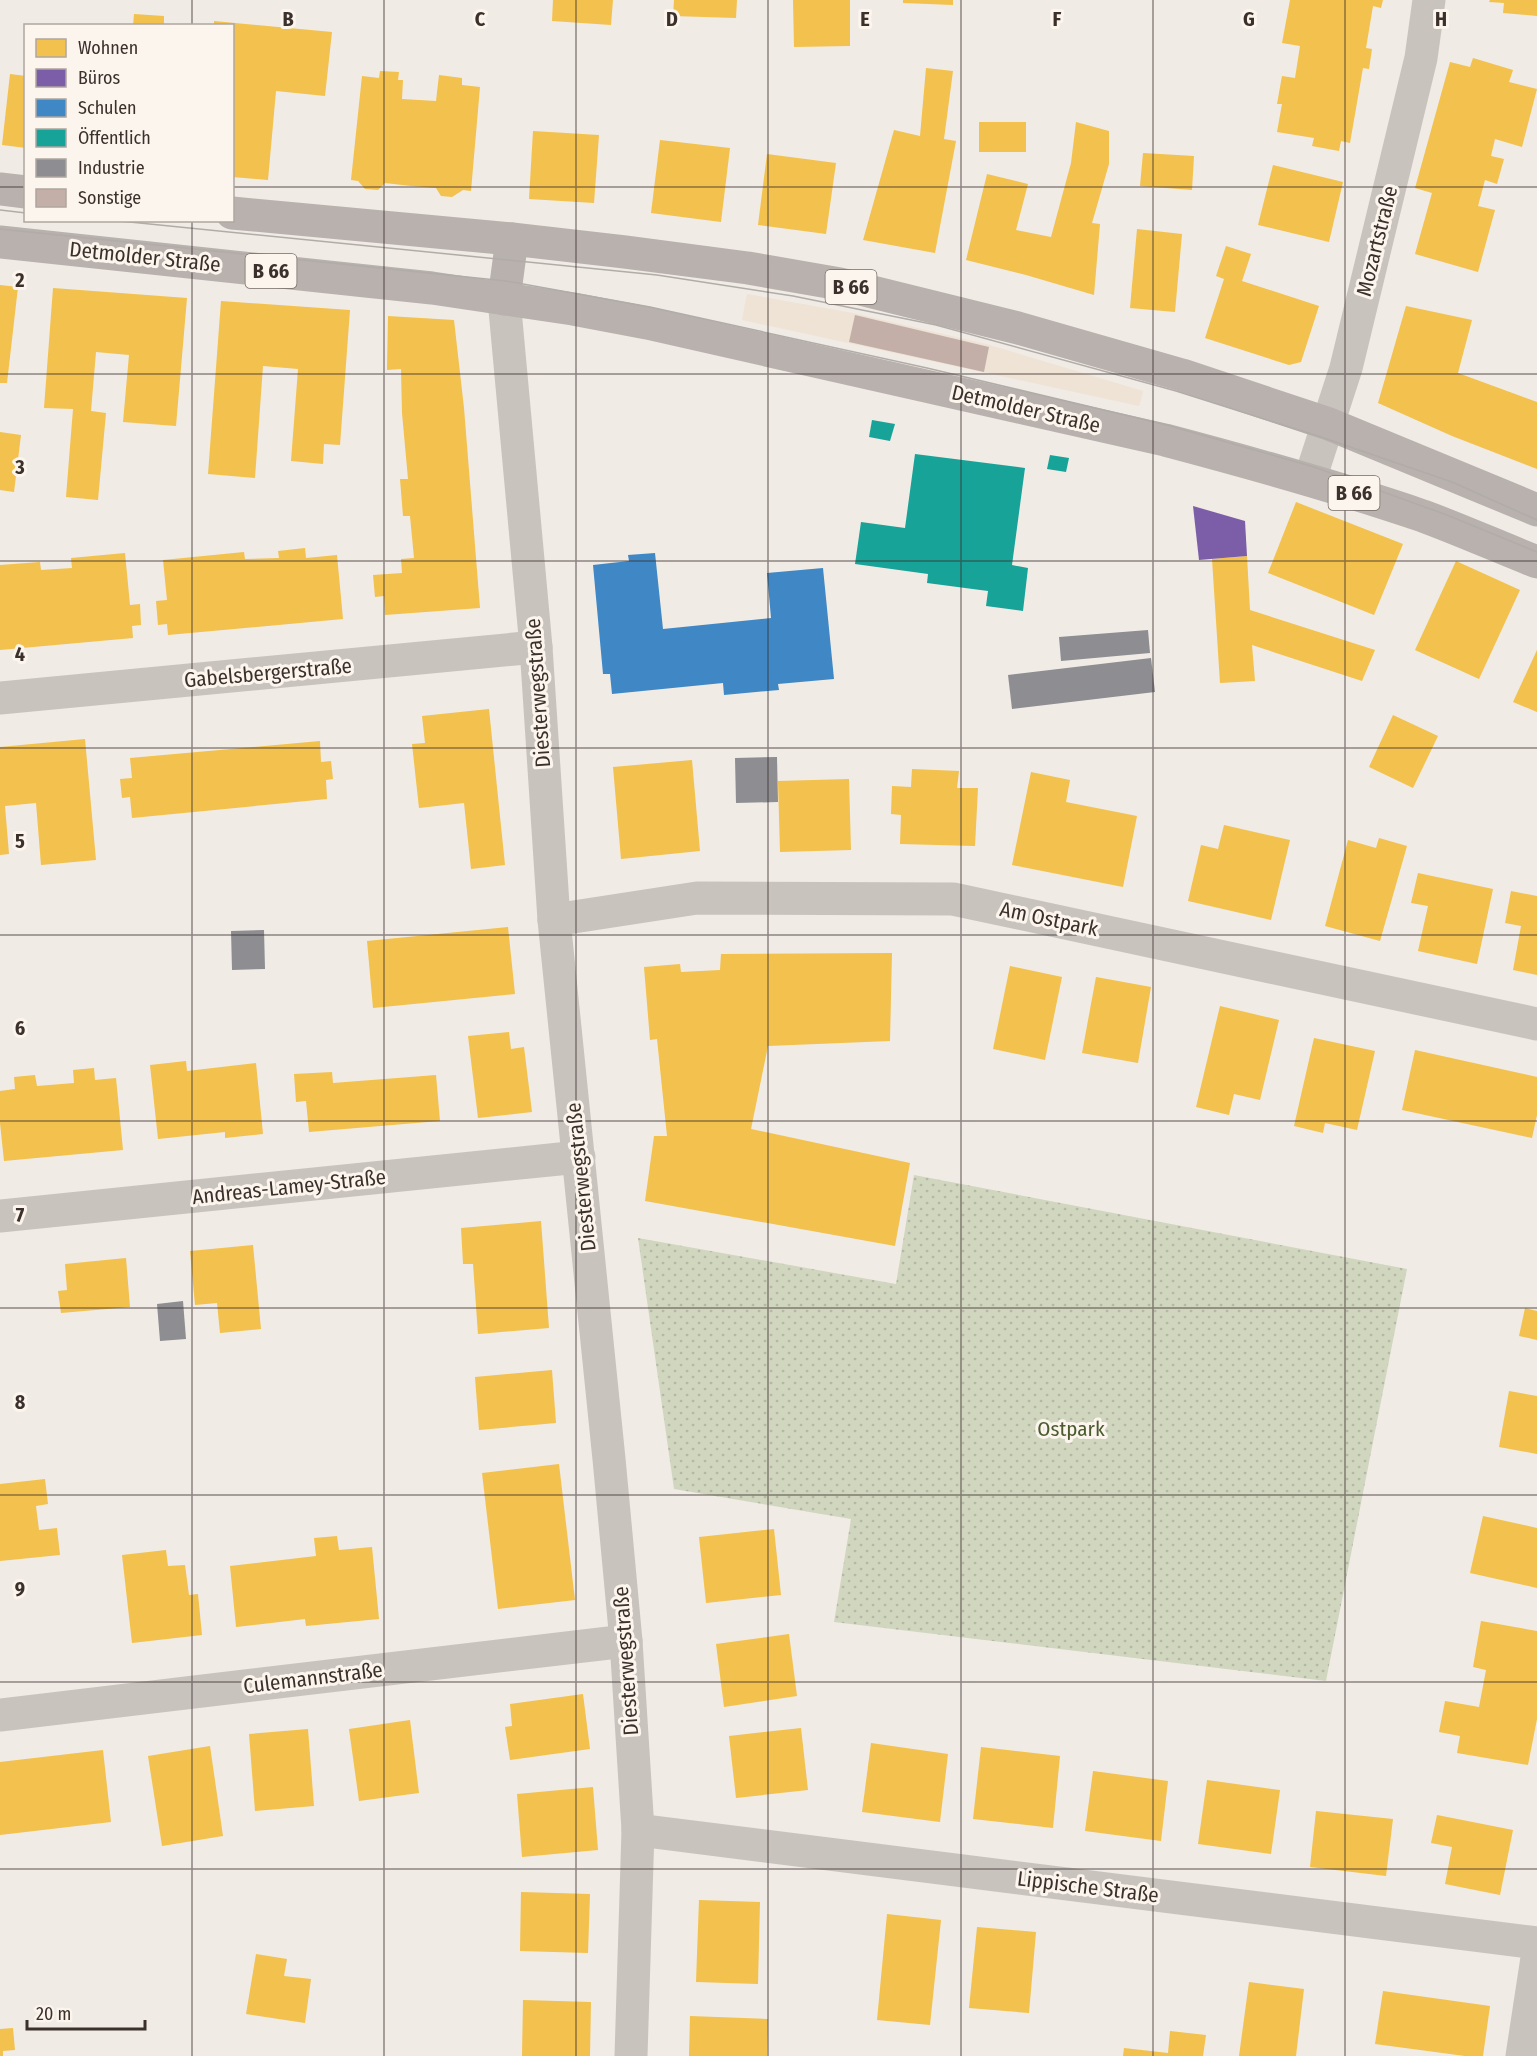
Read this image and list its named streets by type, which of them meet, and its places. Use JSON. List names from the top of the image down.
{
  "streets": {
    "main road": ["Detmolder Straße", "B 66"],
    "street": [
      "Mozartstraße",
      "Gabelsbergerstraße",
      "Diesterwegstraße",
      "Am Ostpark",
      "Andreas-Lamey-Straße",
      "Culemannstraße",
      "Lippische Straße"
    ]
  },
  "crossings": [
    ["Mozartstraße", "Detmolder Straße"],
    ["Mozartstraße", "B 66"],
    ["Detmolder Straße", "Diesterwegstraße"],
    ["Gabelsbergerstraße", "Diesterwegstraße"],
    ["Diesterwegstraße", "Am Ostpark"],
    ["Diesterwegstraße", "Andreas-Lamey-Straße"],
    ["Diesterwegstraße", "Culemannstraße"],
    ["Diesterwegstraße", "Lippische Straße"]
  ],
  "parks": ["Ostpark"],
  "legend": [
    "Wohnen",
    "Büros",
    "Schulen",
    "Öffentlich",
    "Industrie",
    "Sonstige"
  ],
  "scale_bar": "20 m",
  "grid": {
    "columns": [
      "B",
      "C",
      "D",
      "E",
      "F",
      "G",
      "H"
    ],
    "rows": [
      "2",
      "3",
      "4",
      "5",
      "6",
      "7",
      "8",
      "9"
    ]
  }
}
